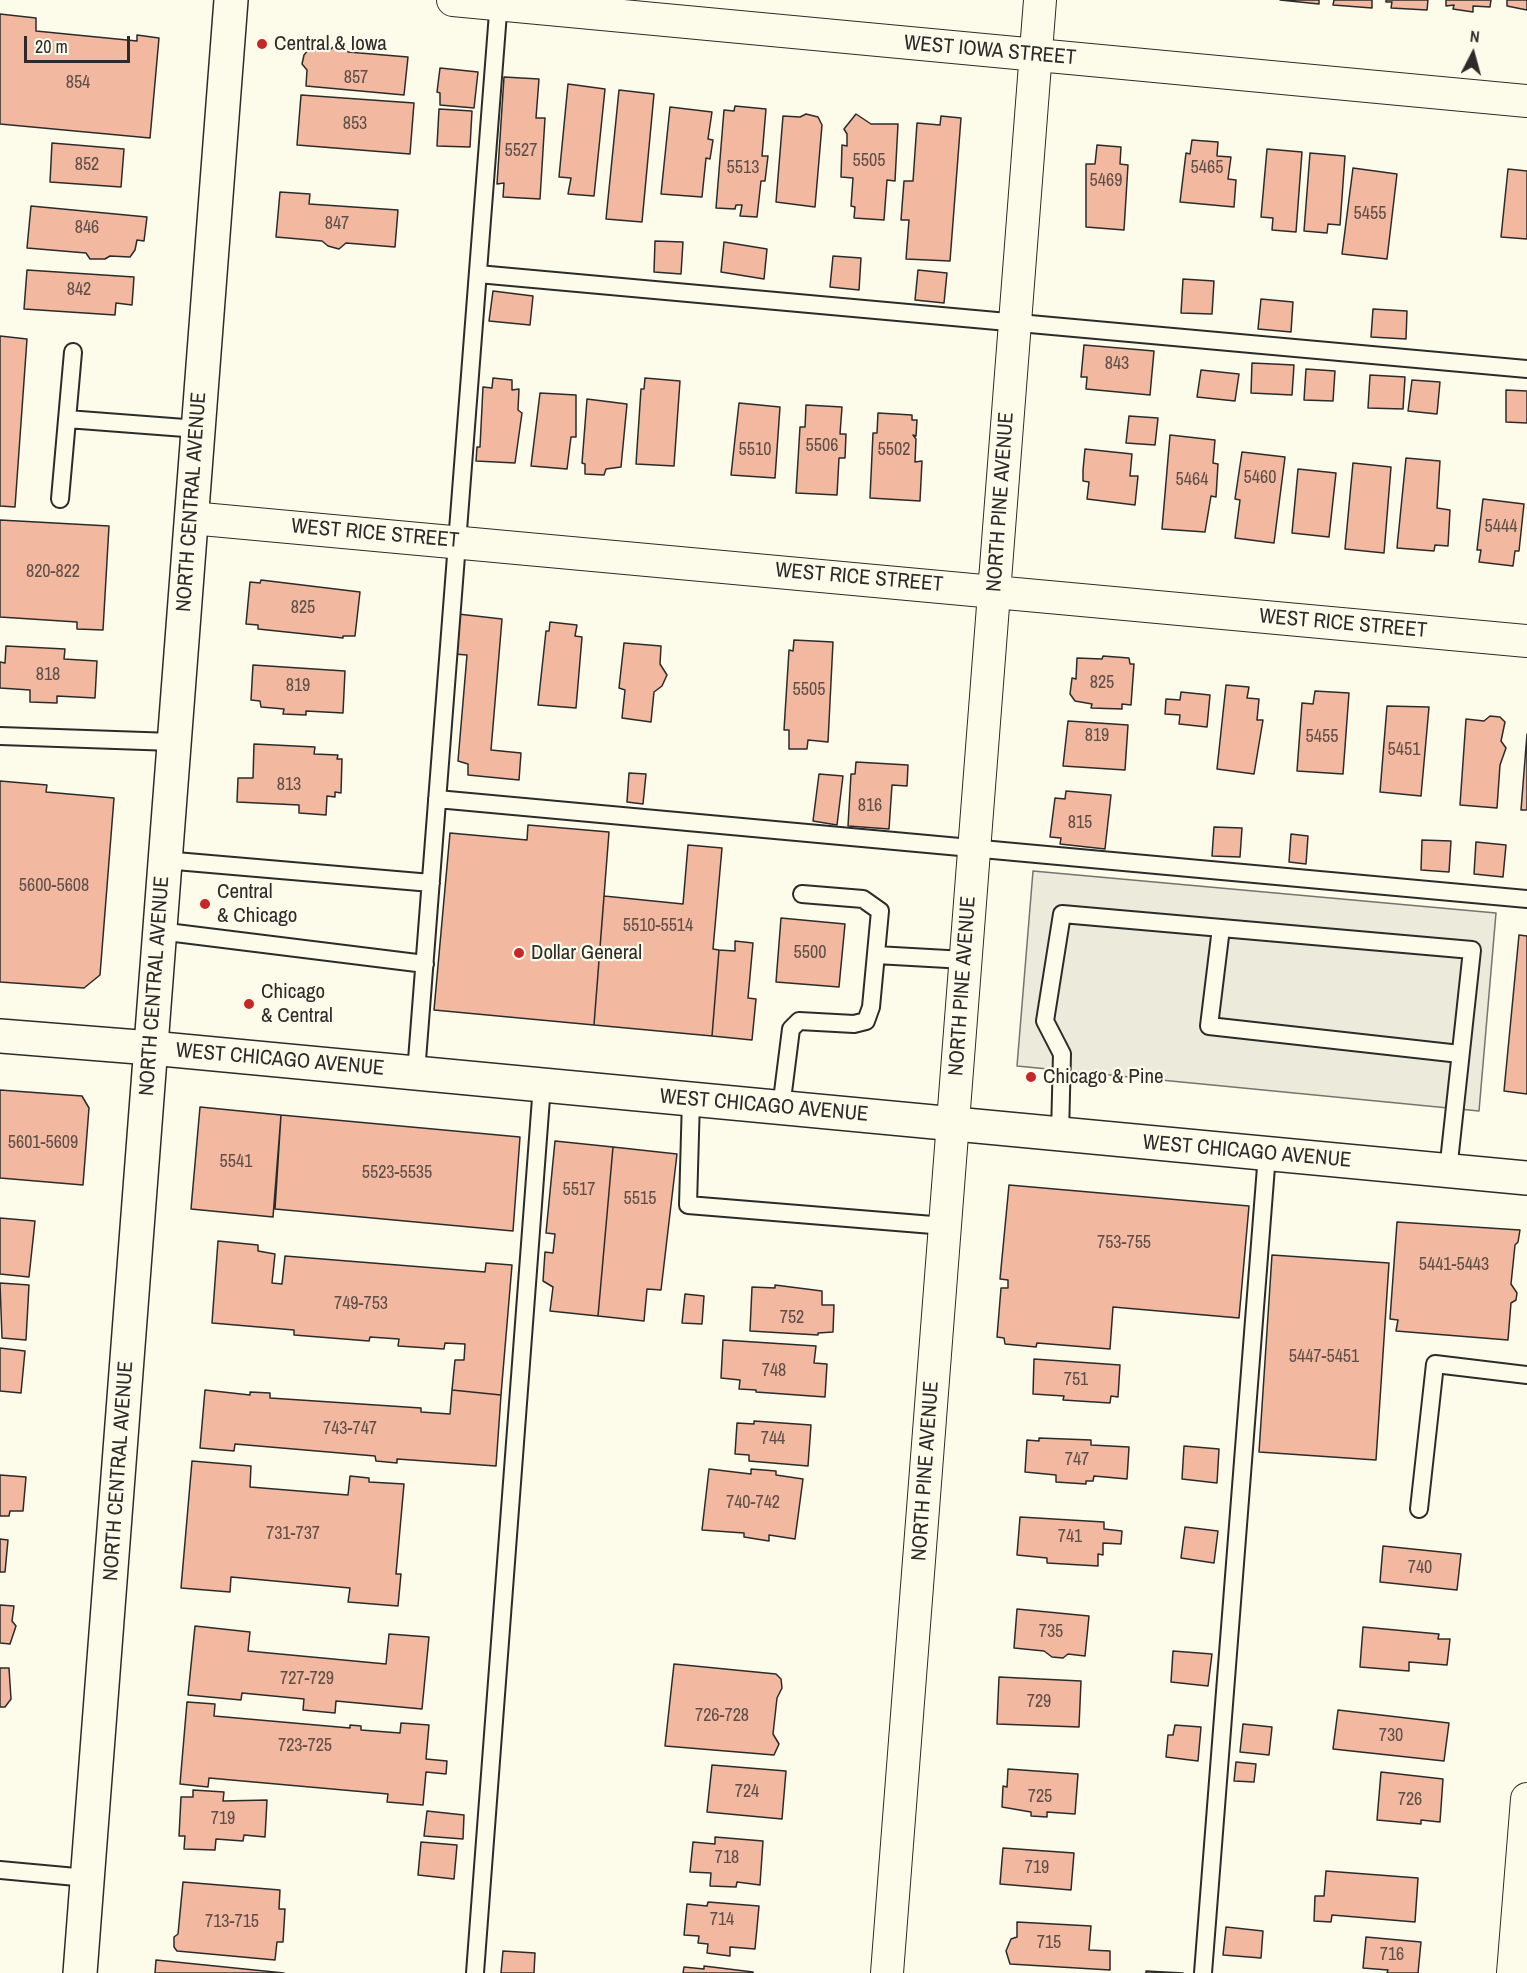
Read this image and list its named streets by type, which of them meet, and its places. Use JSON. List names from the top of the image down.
{
  "streets": {
    "street": [
      "WEST IOWA STREET",
      "NORTH CENTRAL AVENUE",
      "NORTH PINE AVENUE",
      "WEST RICE STREET",
      "WEST CHICAGO AVENUE"
    ]
  },
  "crossings": [
    ["WEST IOWA STREET", "NORTH PINE AVENUE"],
    ["NORTH CENTRAL AVENUE", "WEST RICE STREET"],
    ["NORTH CENTRAL AVENUE", "WEST CHICAGO AVENUE"],
    ["NORTH PINE AVENUE", "WEST RICE STREET"],
    ["NORTH PINE AVENUE", "WEST CHICAGO AVENUE"]
  ],
  "places": [
    "Central & Iowa",
    "Central & Chicago",
    "Dollar General",
    "Chicago & Central",
    "Chicago & Pine"
  ],
  "house_numbers": [
    "857",
    "854",
    "853",
    "5527",
    "5505",
    "852",
    "5513",
    "5465",
    "5469",
    "5455",
    "847",
    "846",
    "842",
    "843",
    "5506",
    "5510",
    "5502",
    "5460",
    "5464",
    "5444",
    "820-822",
    "825",
    "818",
    "825",
    "819",
    "5505",
    "819",
    "5455",
    "5451",
    "813",
    "816",
    "815",
    "5600-5608",
    "5510-5514",
    "5500",
    "5601-5609",
    "5541",
    "5523-5535",
    "5517",
    "5515",
    "753-755",
    "5441-5443",
    "749-753",
    "752",
    "5447-5451",
    "748",
    "751",
    "743-747",
    "744",
    "747",
    "740-742",
    "731-737",
    "741",
    "740",
    "735",
    "727-729",
    "729",
    "726-728",
    "730",
    "723-725",
    "724",
    "725",
    "726",
    "719",
    "718",
    "719",
    "714",
    "713-715",
    "715",
    "716"
  ],
  "scale_bar": "20 m",
  "north": "top"
}
